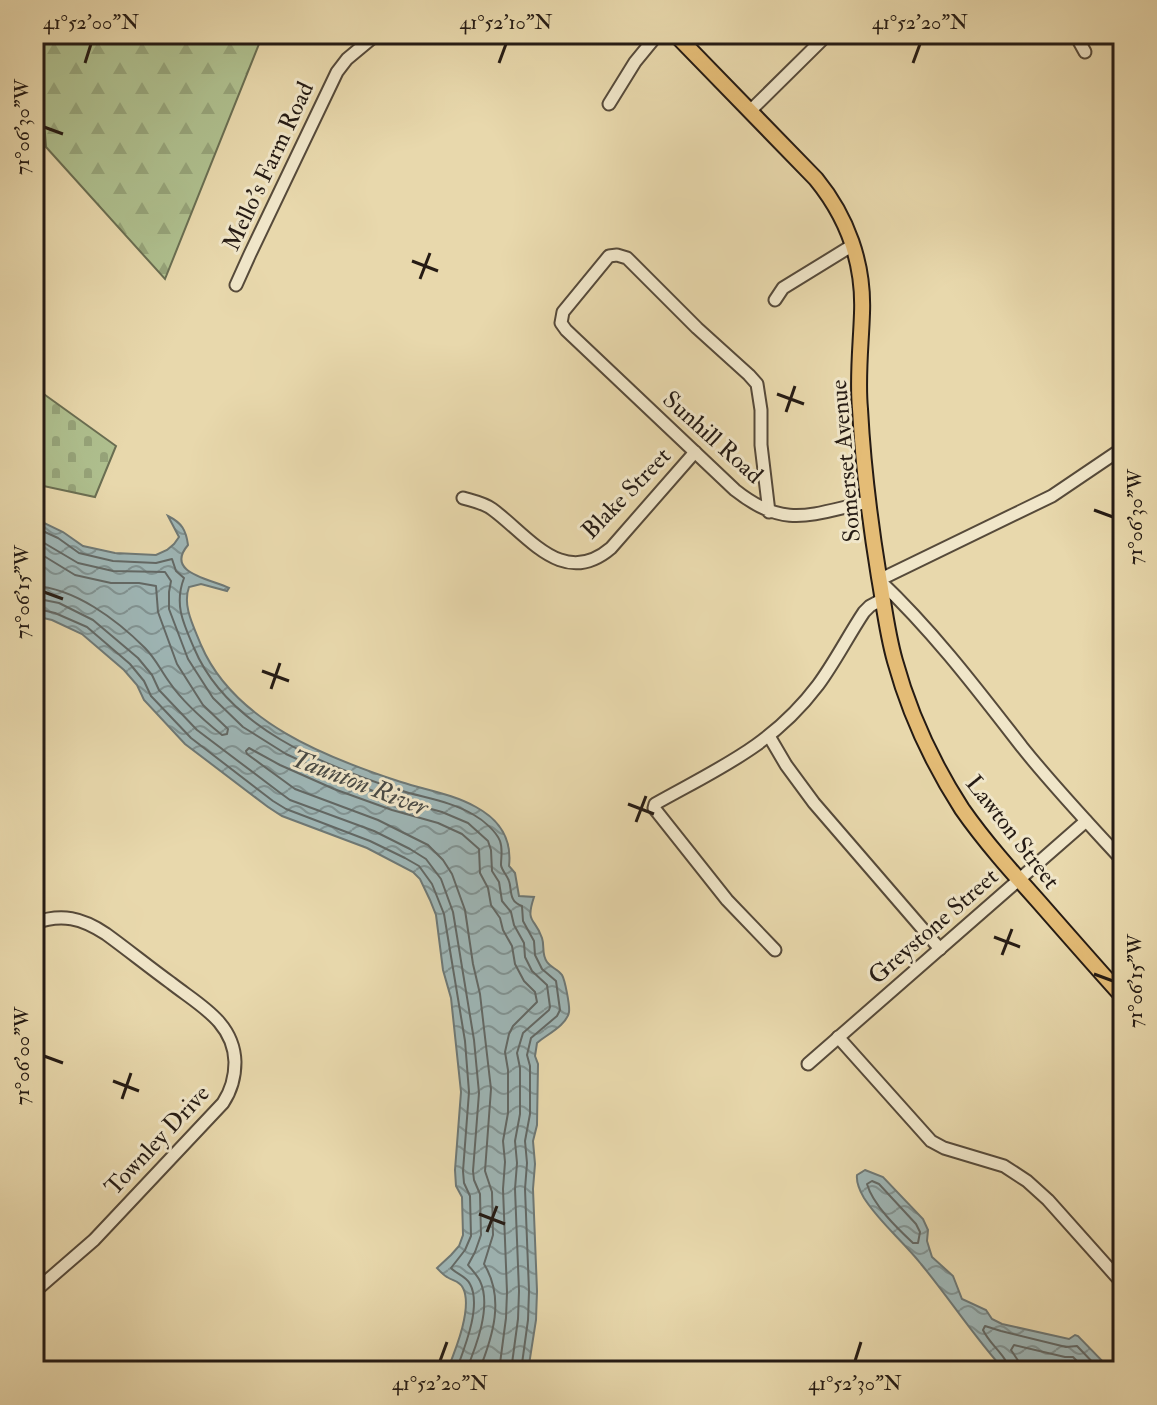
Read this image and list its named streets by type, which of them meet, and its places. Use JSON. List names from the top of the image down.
{
  "streets": {
    "main road": ["Somerset Avenue", "Lawton Street"],
    "street": [
      "Mello's Farm Road",
      "Sunhill Road",
      "Blake Street",
      "Greystone Street",
      "Townley Drive"
    ]
  },
  "crossings": [
    ["Sunhill Road", "Somerset Avenue"],
    ["Sunhill Road", "Blake Street"],
    ["Somerset Avenue", "Lawton Street"],
    ["Lawton Street", "Greystone Street"]
  ],
  "water": ["Taunton River"],
  "coordinates": [
    "41°52'00\"N",
    "41°52'10\"N",
    "41°52'20\"N",
    "71°06'30\"W",
    "71°06'15\"W",
    "71°06'00\"W",
    "41°52'30\"N"
  ]
}
